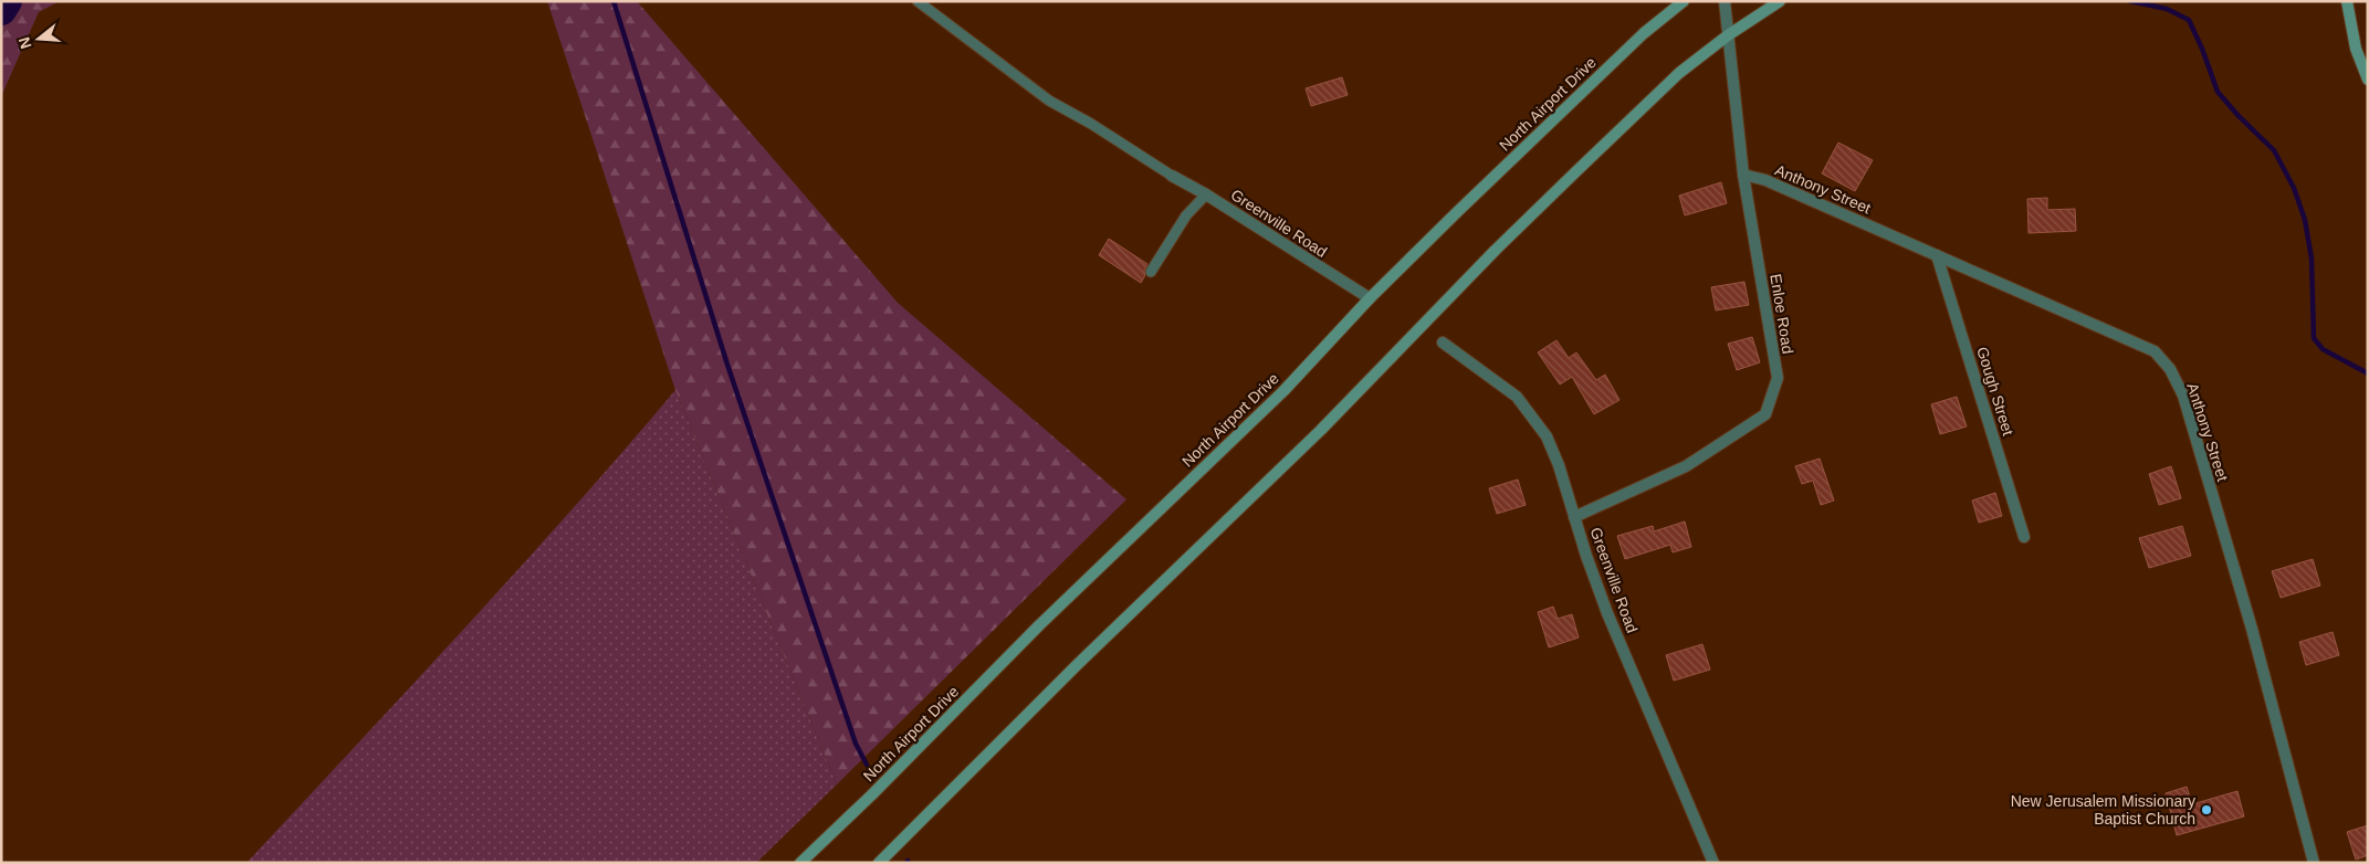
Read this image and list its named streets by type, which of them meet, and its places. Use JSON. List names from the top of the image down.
{
  "streets": {
    "main road": ["North Airport Drive"],
    "street": [
      "Anthony Street",
      "Greenville Road",
      "Enloe Road",
      "Gough Street"
    ]
  },
  "crossings": [
    ["North Airport Drive", "Greenville Road"],
    ["Anthony Street", "Enloe Road"],
    ["Anthony Street", "Gough Street"],
    ["Greenville Road", "Enloe Road"]
  ],
  "places": ["New Jerusalem Missionary Baptist Church"],
  "north": "left"
}
